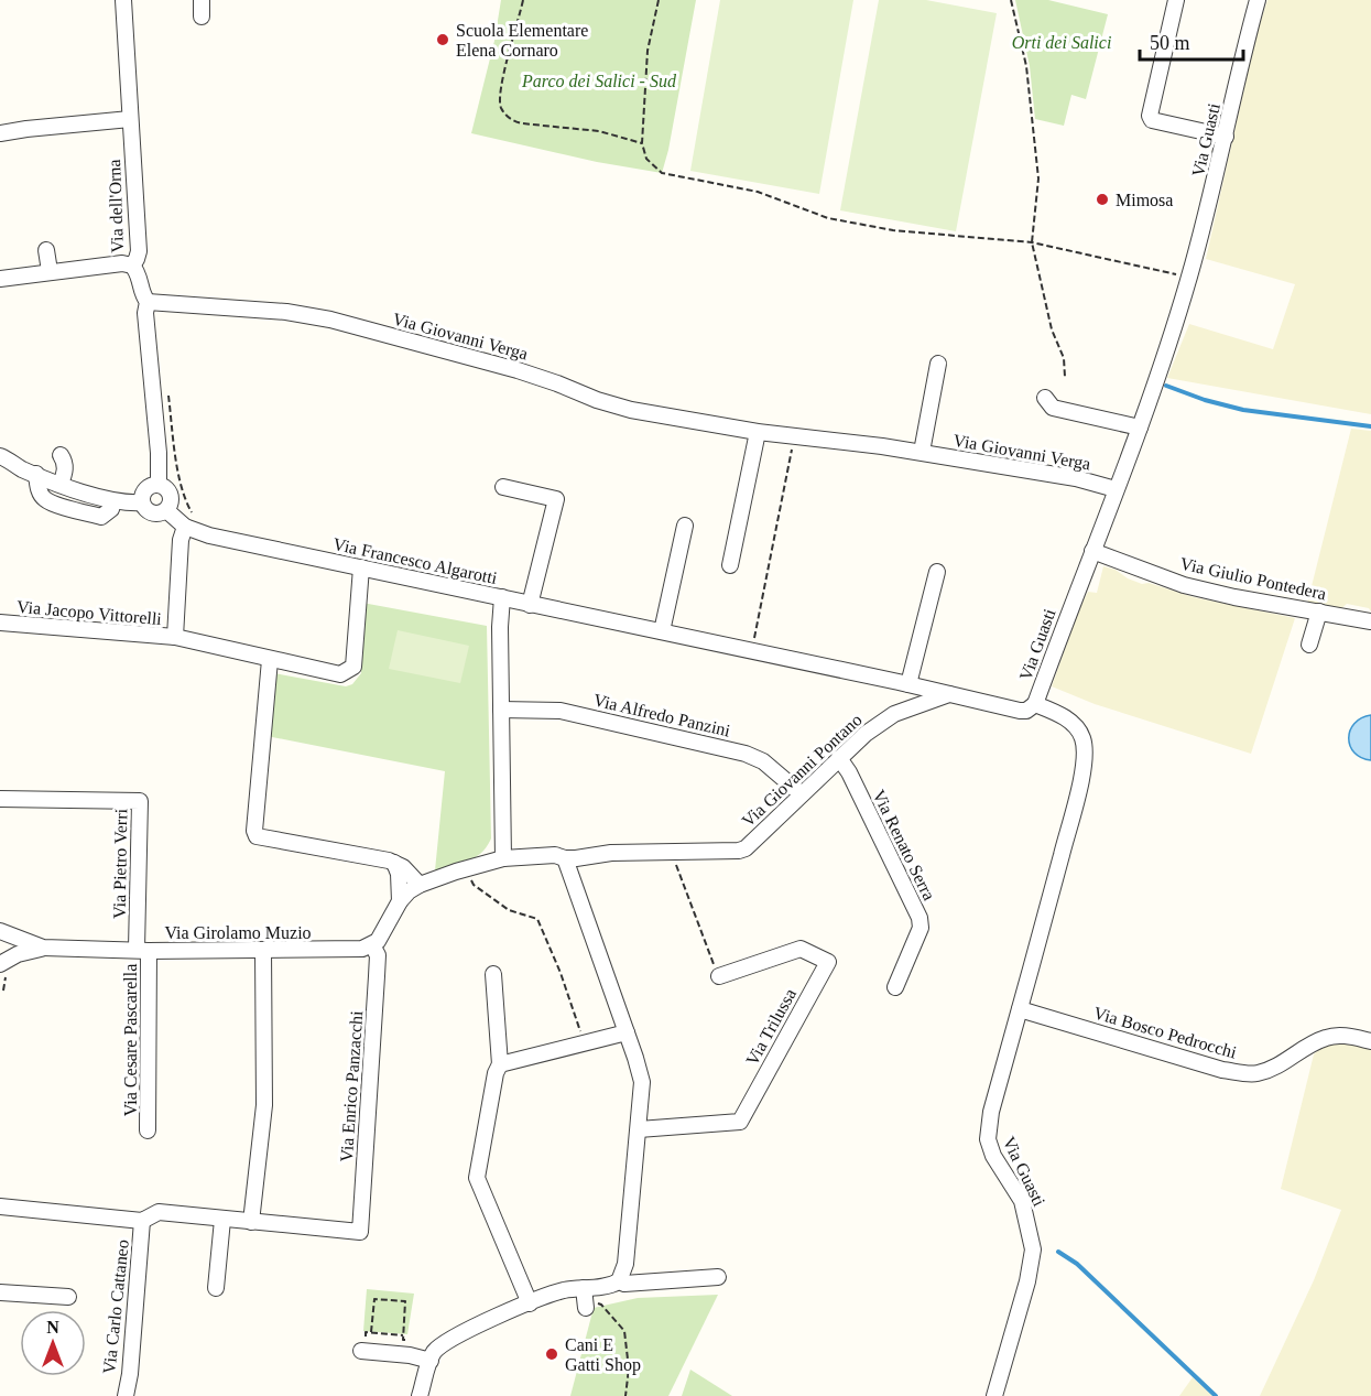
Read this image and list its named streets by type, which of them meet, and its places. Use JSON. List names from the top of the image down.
{
  "streets": {
    "street": [
      "Via Guasti",
      "Via dell'Orna",
      "Via Giovanni Verga",
      "Via Francesco Algarotti",
      "Via Giulio Pontedera",
      "Via Jacopo Vittorelli",
      "Via Alfredo Panzini",
      "Via Giovanni Pontano",
      "Via Renato Serra",
      "Via Pietro Verri",
      "Via Girolamo Muzio",
      "Via Trilussa",
      "Via Bosco Pedrocchi",
      "Via Cesare Pascarella",
      "Via Enrico Panzacchi",
      "Via Carlo Cattaneo"
    ]
  },
  "crossings": [
    ["Via Guasti", "Via Giovanni Verga"],
    ["Via Guasti", "Via Francesco Algarotti"],
    ["Via Guasti", "Via Giulio Pontedera"],
    ["Via Guasti", "Via Bosco Pedrocchi"],
    ["Via dell'Orna", "Via Giovanni Verga"],
    ["Via dell'Orna", "Via Francesco Algarotti"],
    ["Via Francesco Algarotti", "Via Jacopo Vittorelli"],
    ["Via Francesco Algarotti", "Via Giovanni Pontano"],
    ["Via Alfredo Panzini", "Via Giovanni Pontano"],
    ["Via Giovanni Pontano", "Via Renato Serra"],
    ["Via Pietro Verri", "Via Girolamo Muzio"],
    ["Via Pietro Verri", "Via Cesare Pascarella"],
    ["Via Girolamo Muzio", "Via Cesare Pascarella"],
    ["Via Girolamo Muzio", "Via Enrico Panzacchi"],
    ["Via Enrico Panzacchi", "Via Carlo Cattaneo"]
  ],
  "parks": ["Orti dei Salici", "Parco dei Salici - Sud"],
  "places": ["Scuola Elementare Elena Cornaro", "Mimosa", "Cani E Gatti Shop"],
  "scale_bar": "50 m",
  "north": "top"
}
